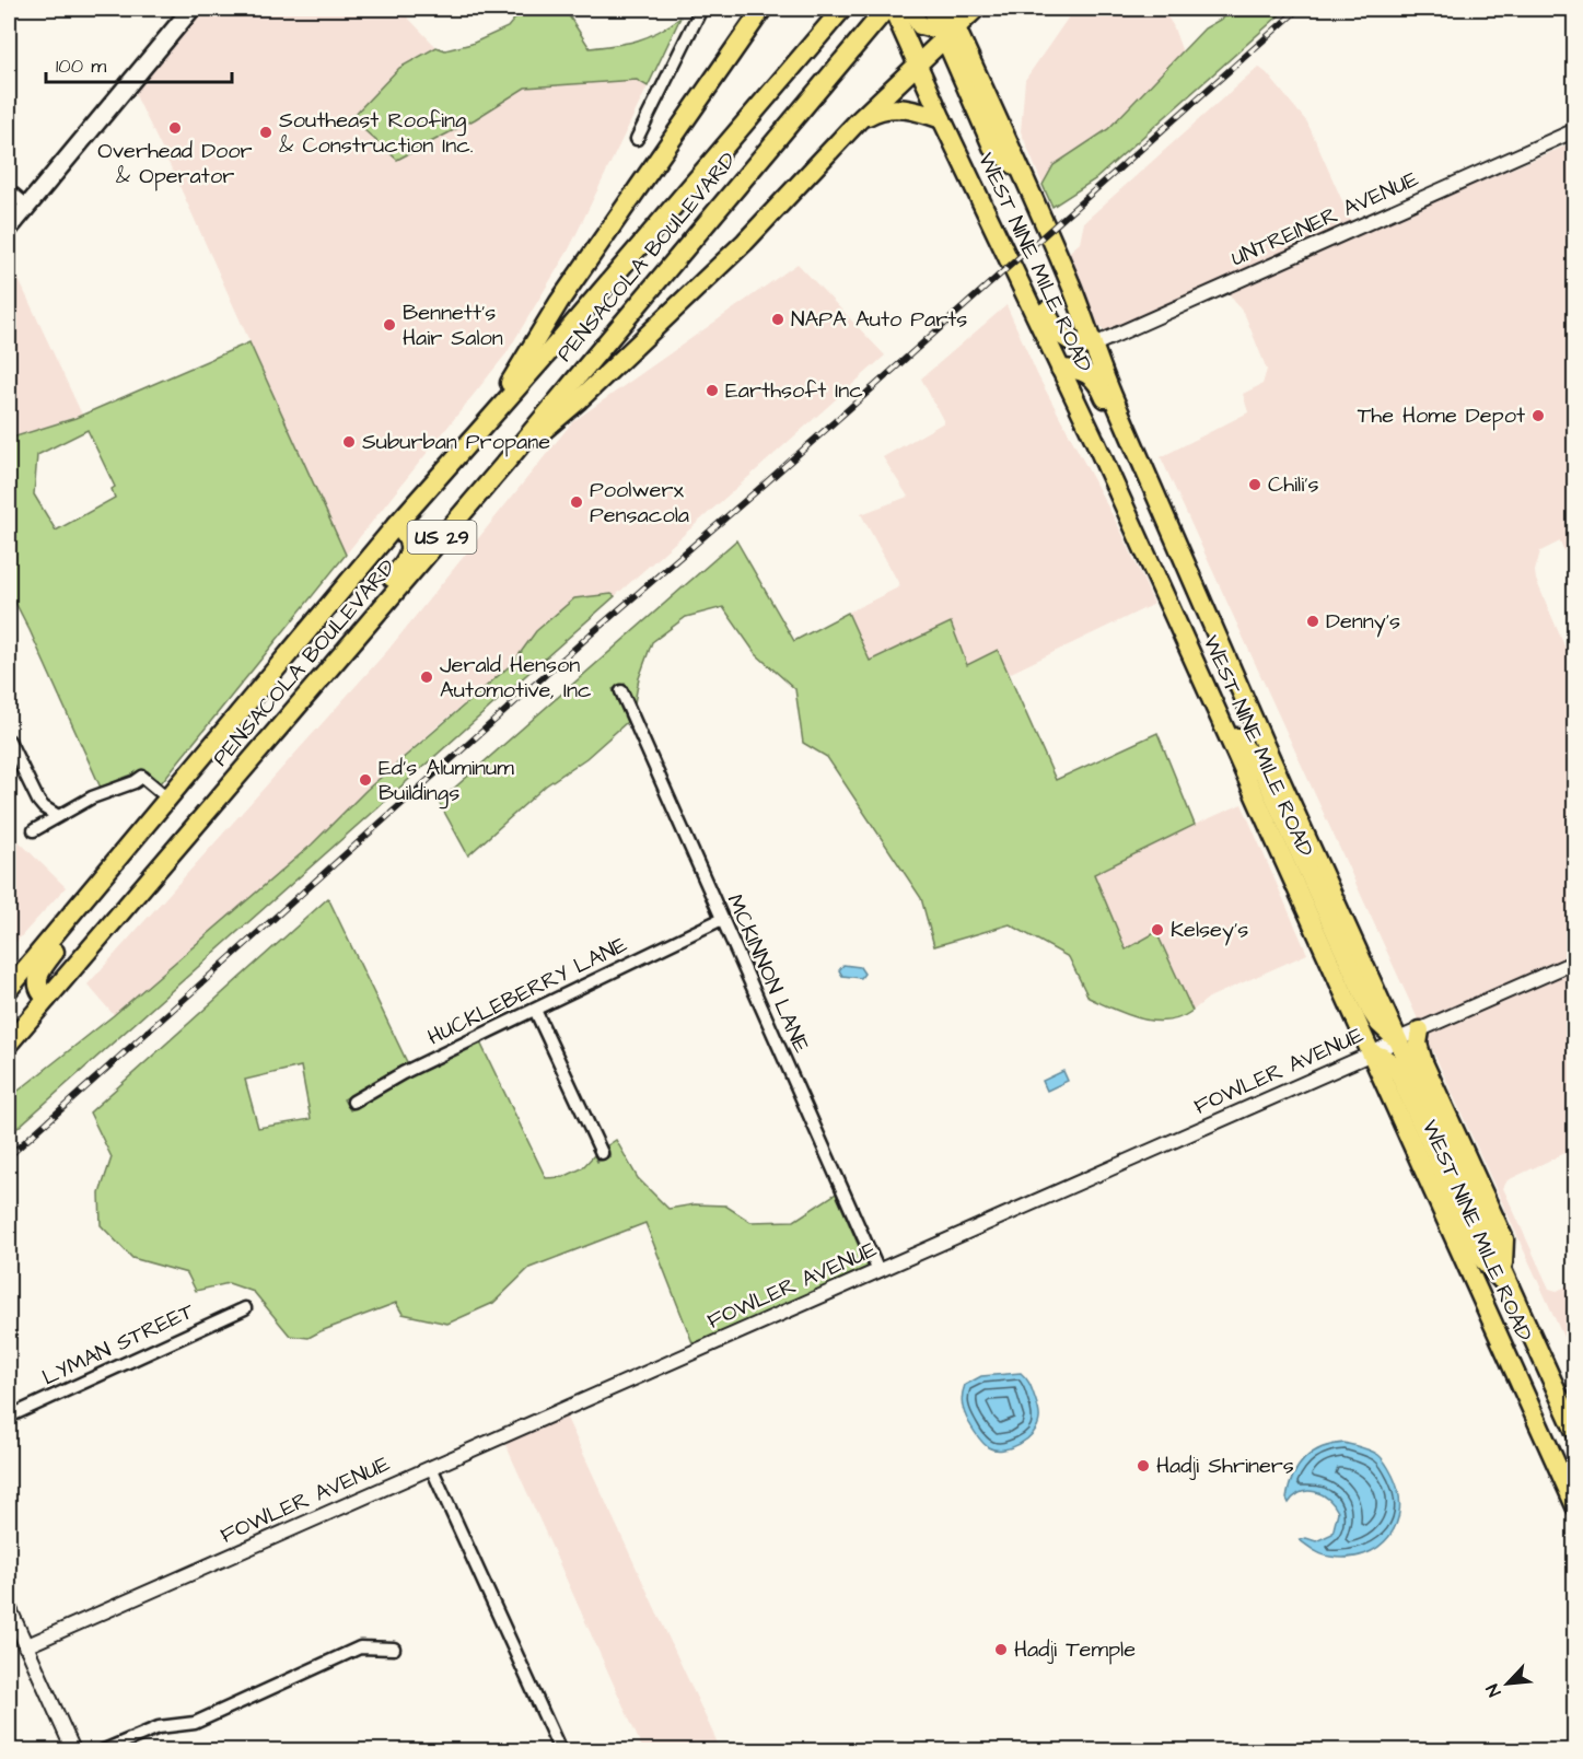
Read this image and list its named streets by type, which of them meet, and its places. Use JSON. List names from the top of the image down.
{
  "streets": {
    "main road": ["PENSACOLA BOULEVARD", "WEST NINE MILE ROAD", "US 29"],
    "street": [
      "UNTREINER AVENUE",
      "MCKINNON LANE",
      "HUCKLEBERRY LANE",
      "FOWLER AVENUE",
      "LYMAN STREET"
    ]
  },
  "crossings": [
    ["UNTREINER AVENUE", "WEST NINE MILE ROAD"],
    ["WEST NINE MILE ROAD", "FOWLER AVENUE"],
    ["MCKINNON LANE", "HUCKLEBERRY LANE"],
    ["MCKINNON LANE", "FOWLER AVENUE"]
  ],
  "places": [
    "Overhead Door & Operator",
    "Southeast Roofing & Construction Inc.",
    "NAPA Auto Parts",
    "Bennett's Hair Salon",
    "Earthsoft Inc",
    "The Home Depot",
    "Suburban Propane",
    "Chili's",
    "Poolwerx Pensacola",
    "Denny's",
    "Jerald Henson Automotive, Inc",
    "Ed's Aluminum Buildings",
    "Kelsey's",
    "Hadji Shriners",
    "Hadji Temple"
  ],
  "scale_bar": "100 m",
  "north": "bottom left"
}
